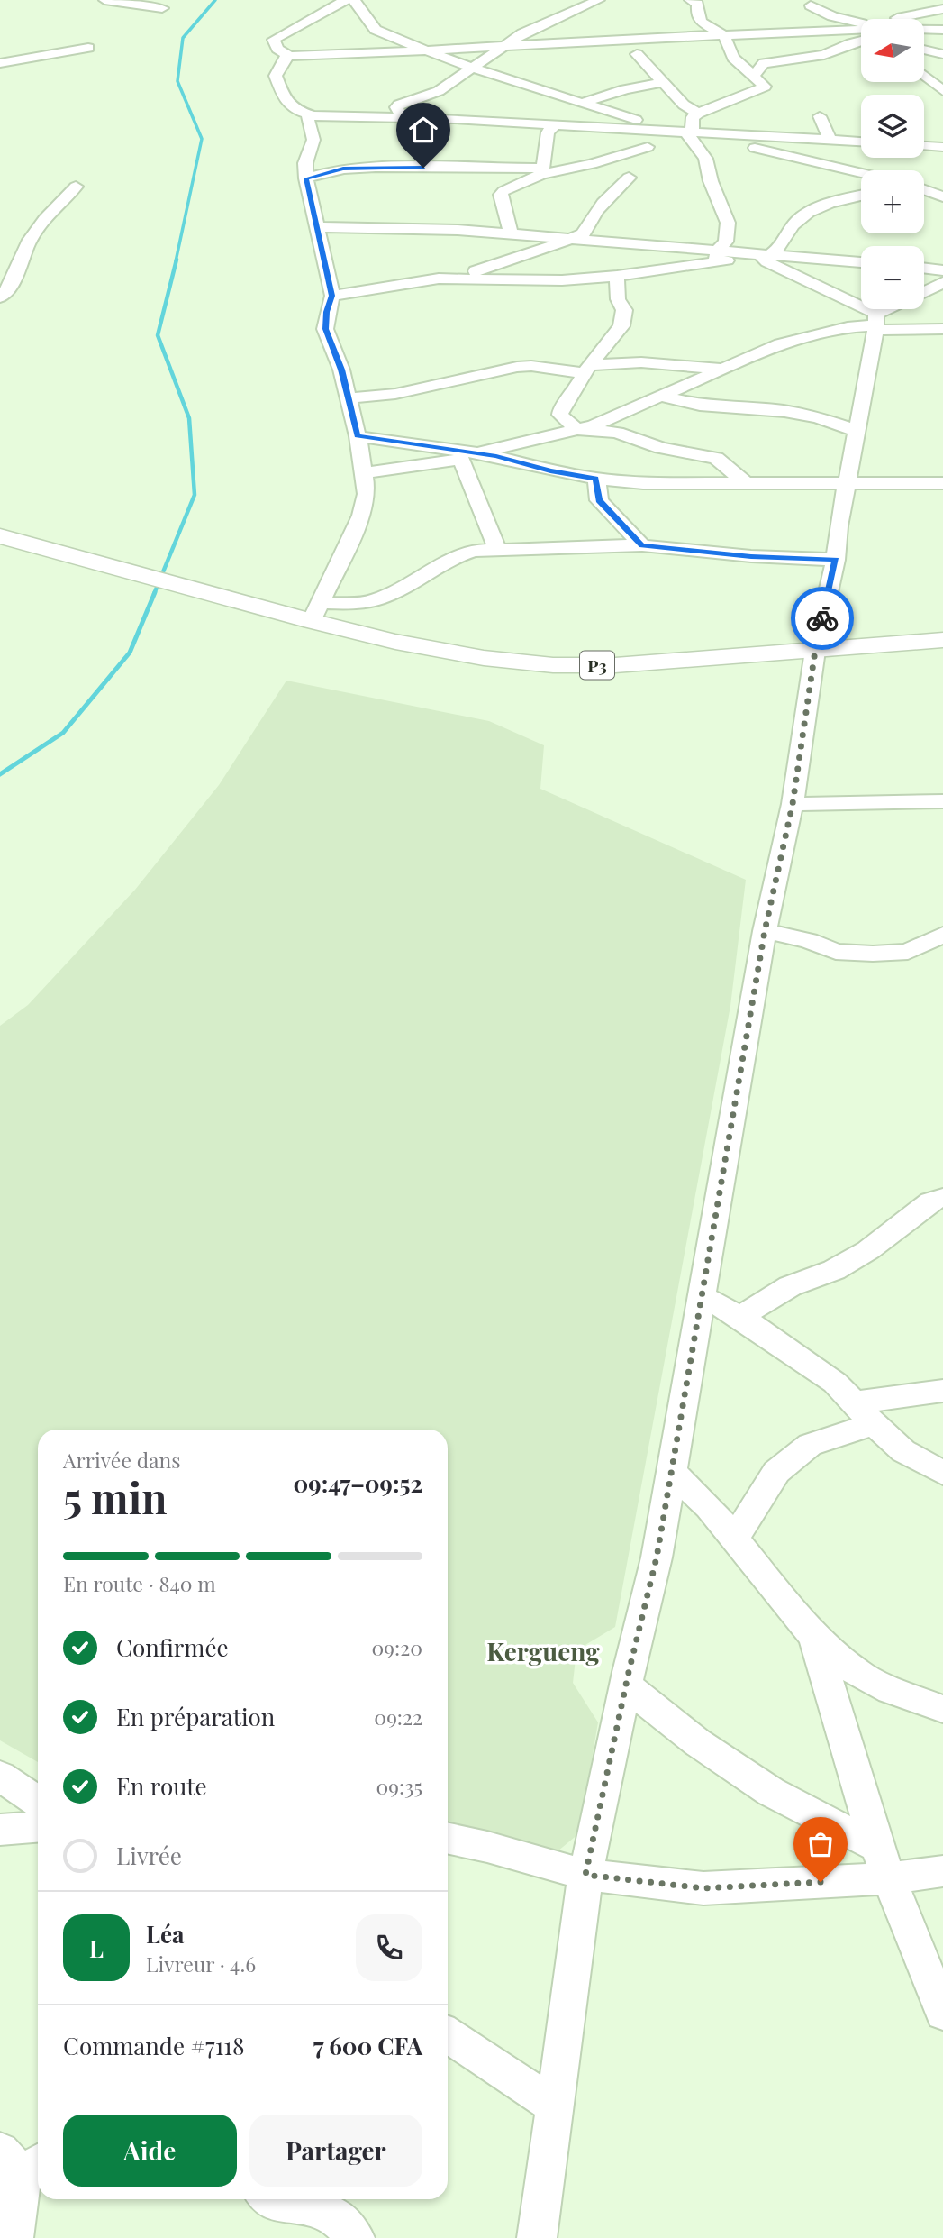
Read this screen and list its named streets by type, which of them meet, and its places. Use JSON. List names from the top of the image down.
{
  "streets": {
    "main road": ["P3"]
  },
  "districts": ["Kergueng"],
  "north": "left",
  "page": {
    "map_buttons": ["+", "−"],
    "heading": ["5 min", "Arrivée dans", "09:47–09:52"],
    "panel": [
      "Léa",
      "Livreur · 4.6",
      "Commande #7118",
      "7 600 CFA"
    ],
    "bar": "En route · 840 m",
    "list": [
      ["Confirmée", "09:20"],
      ["En préparation", "09:22"],
      ["En route", "09:35"],
      "Livrée"
    ],
    "round": "L",
    "buttons": ["Aide", "Partager"]
  }
}
